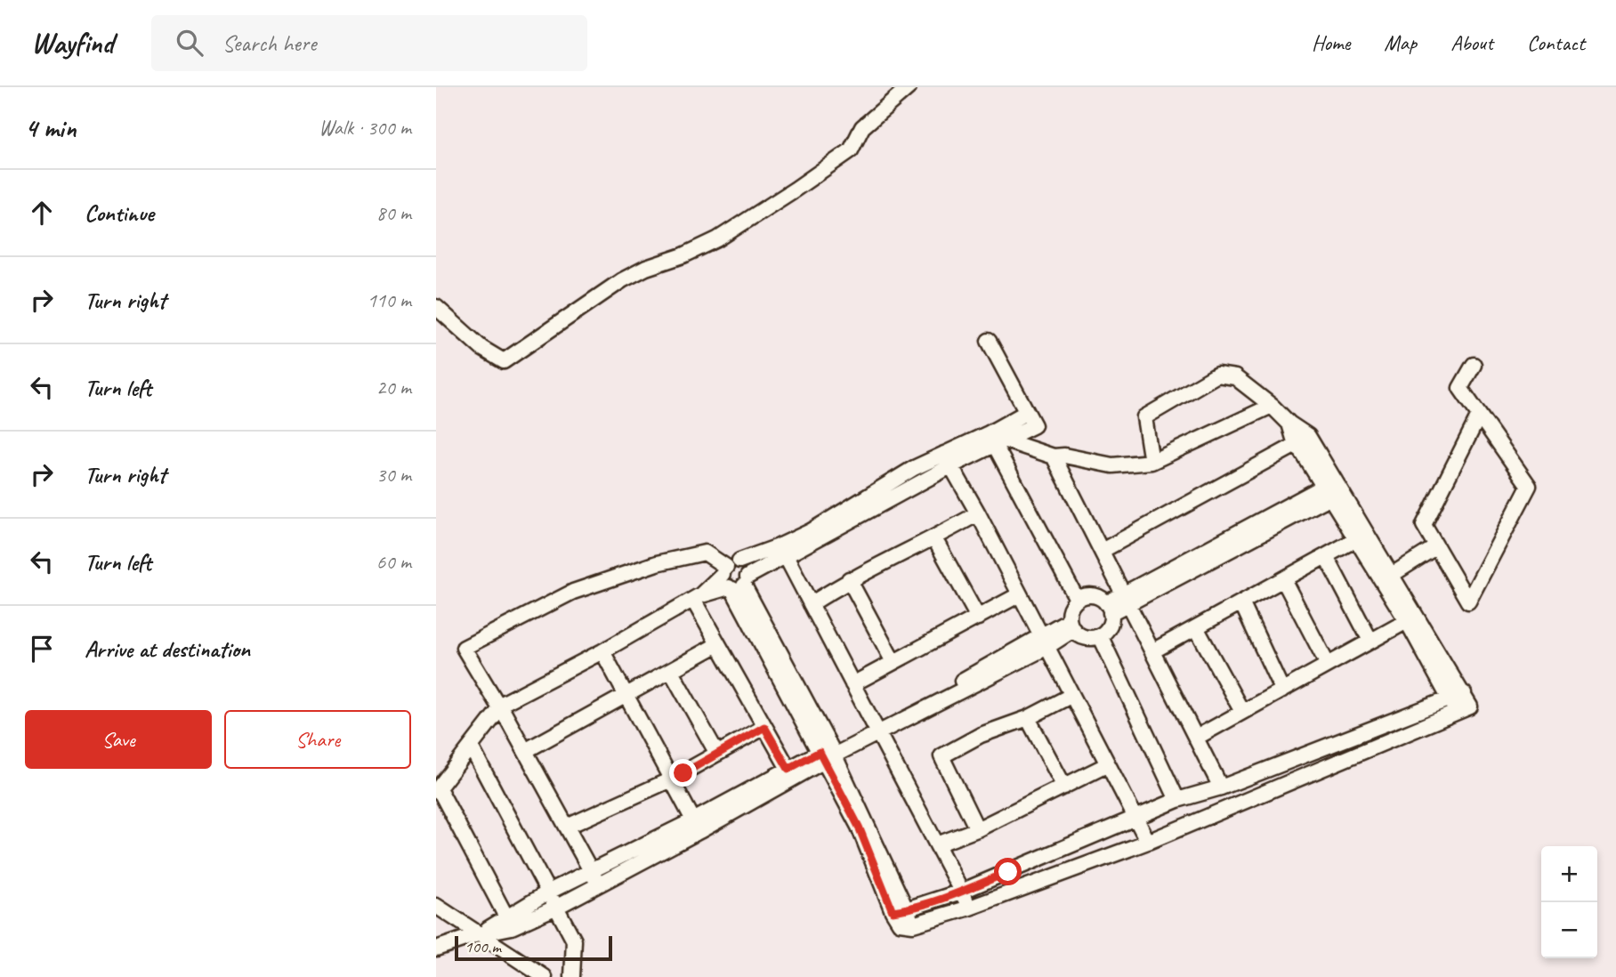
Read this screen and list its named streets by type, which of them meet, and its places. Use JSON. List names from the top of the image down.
{
  "scale_bar": "100 m",
  "page": {
    "header": "Wayfind",
    "search": "Search here",
    "nav": [
      "Home",
      "Map",
      "About",
      "Contact"
    ],
    "heading": ["4 min", "Walk · 300 m"],
    "list": [
      ["Continue", "80 m"],
      ["Turn right", "110 m"],
      ["Turn left", "20 m"],
      ["Turn right", "30 m"],
      ["Turn left", "60 m"],
      "Arrive at destination"
    ],
    "buttons": ["Save", "Share"],
    "map_buttons": ["+", "−"],
    "scale": "100 m"
  }
}
